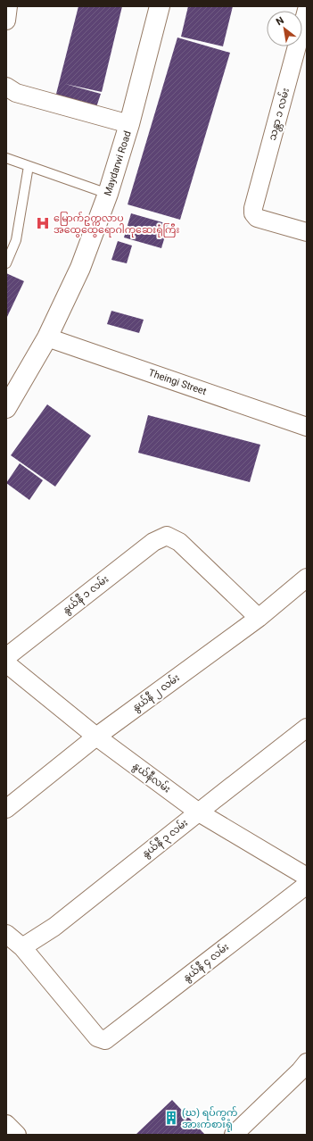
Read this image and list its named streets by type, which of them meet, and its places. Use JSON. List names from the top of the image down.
{
  "streets": {
    "street": [
      "သန္တာ ၁ လမ်း",
      "Maydarwi Road",
      "Theingi Street",
      "နွယ်နီ ၁ လမ်း",
      "နွယ်နီ ၂ လမ်း",
      "နွယ်နီလမ်း",
      "နွယ်နီ ၃ လမ်း",
      "နွယ်နီ ၄ လမ်း"
    ]
  },
  "crossings": [
    ["Maydarwi Road", "Theingi Street"],
    ["နွယ်နီ ၁ လမ်း", "နွယ်နီ ၂ လမ်း"],
    ["နွယ်နီ ၂ လမ်း", "နွယ်နီလမ်း"],
    ["နွယ်နီလမ်း", "နွယ်နီ ၃ လမ်း"],
    ["နွယ်နီ ၃ လမ်း", "နွယ်နီ ၄ လမ်း"]
  ],
  "places": {
    "hospital": ["မြောက်ဥက္ကလာပ အထွေထွေရောဂါကုဆေးရုံကြီး"],
    "building": ["(ဃ) ရပ်ကွက် အားကစားရုံ"]
  },
  "north": "top left"
}
